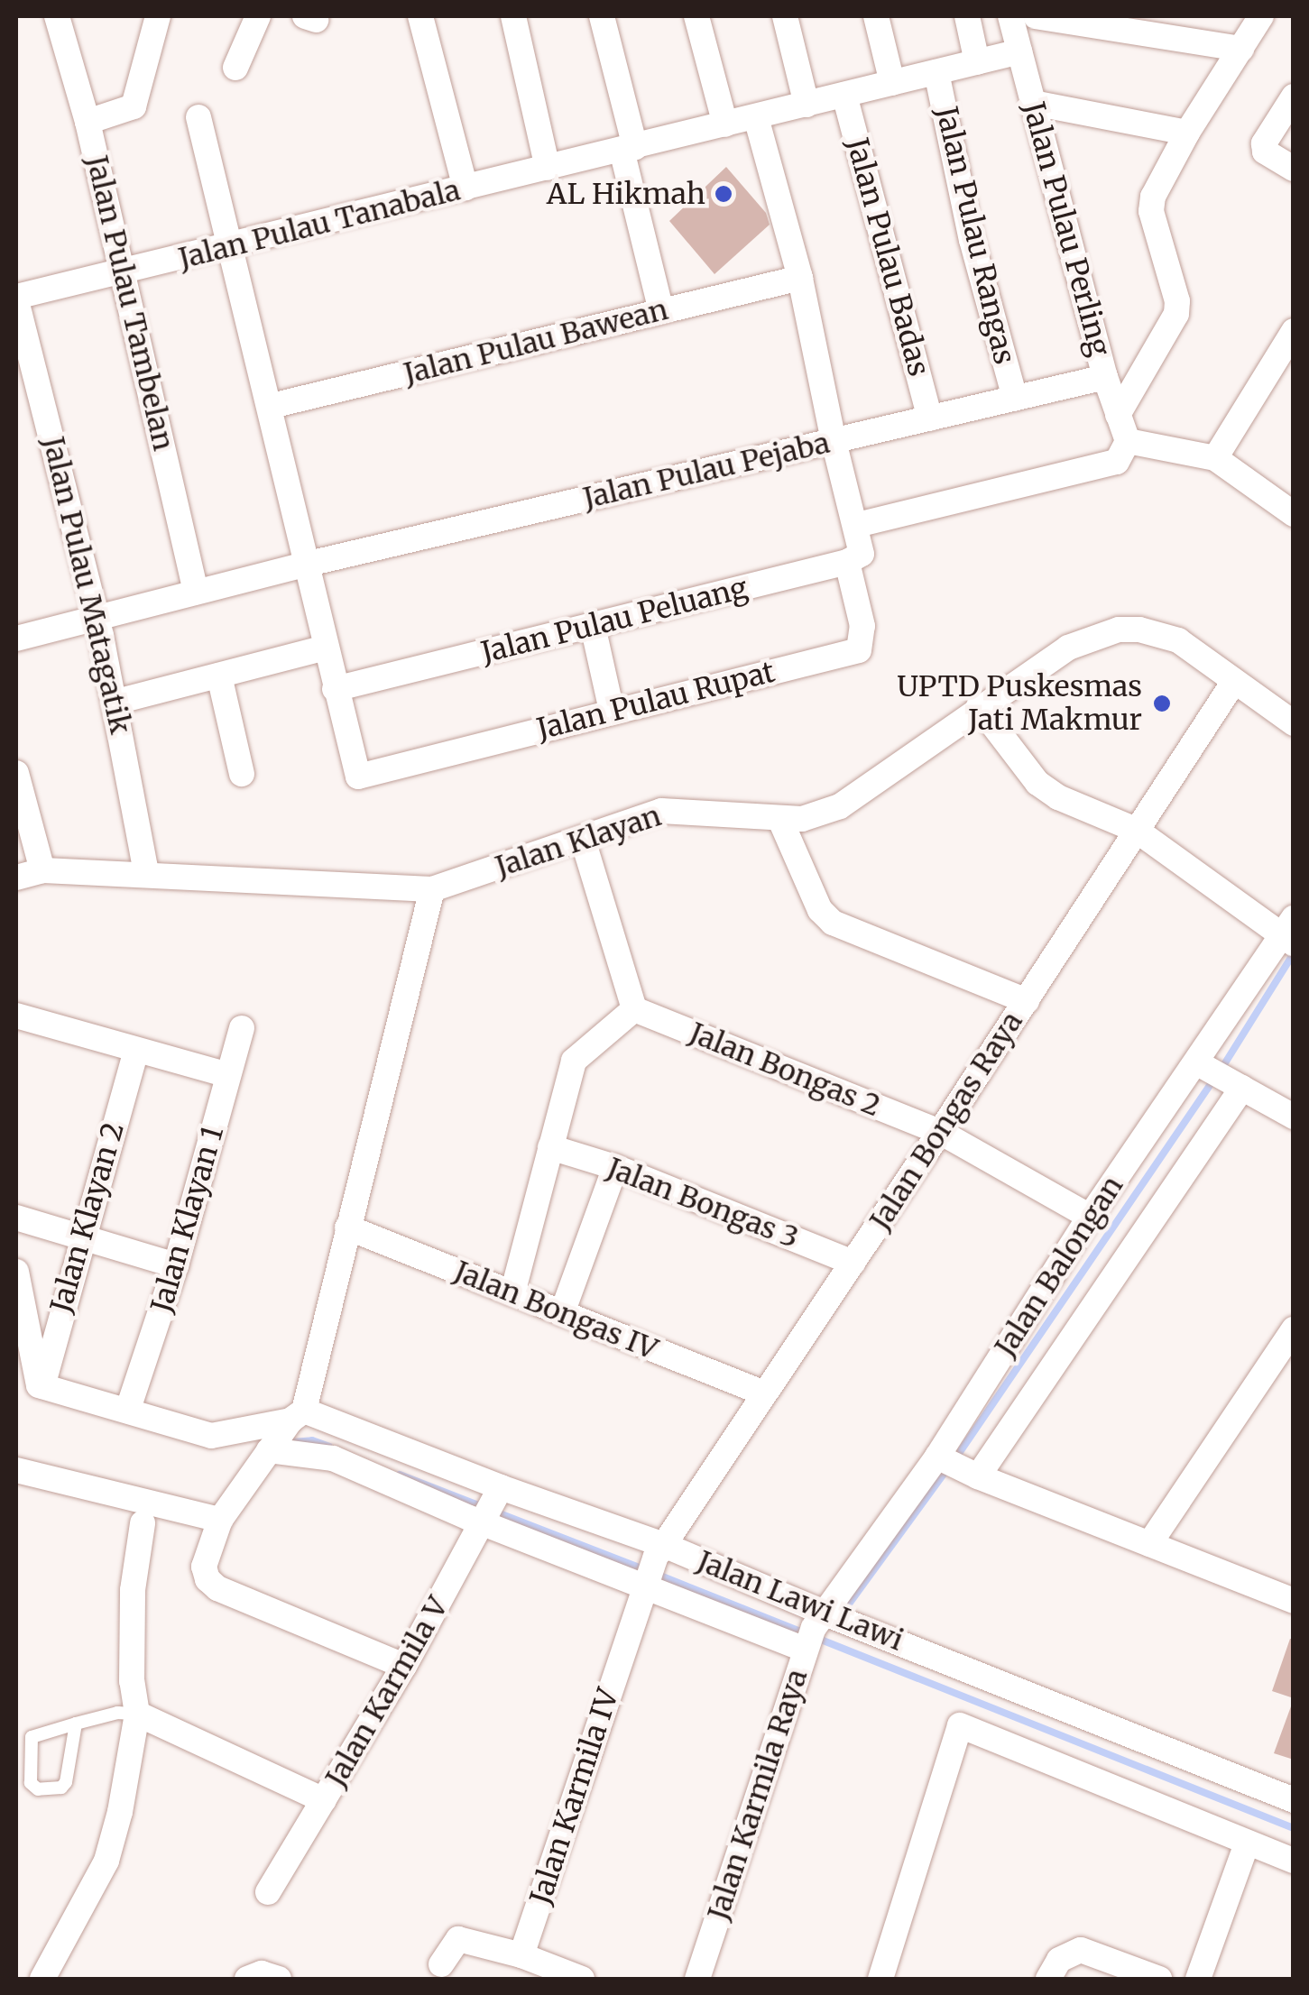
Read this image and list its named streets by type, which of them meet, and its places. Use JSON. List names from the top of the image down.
{
  "streets": {
    "street": [
      "Jalan Pulau Tanabala",
      "Jalan Pulau Perling",
      "Jalan Pulau Rangas",
      "Jalan Pulau Badas",
      "Jalan Pulau Tambelan",
      "Jalan Pulau Bawean",
      "Jalan Pulau Pejaba",
      "Jalan Pulau Matagatik",
      "Jalan Pulau Peluang",
      "Jalan Pulau Rupat",
      "Jalan Klayan",
      "Jalan Bongas 2",
      "Jalan Bongas Raya",
      "Jalan Bongas 3",
      "Jalan Klayan 2",
      "Jalan Klayan 1",
      "Jalan Balongan",
      "Jalan Bongas IV",
      "Jalan Lawi Lawi",
      "Jalan Karmila V",
      "Jalan Karmila Raya",
      "Jalan Karmila IV"
    ]
  },
  "crossings": [
    ["Jalan Pulau Tanabala", "Jalan Pulau Perling"],
    ["Jalan Pulau Tanabala", "Jalan Pulau Rangas"],
    ["Jalan Pulau Tanabala", "Jalan Pulau Badas"],
    ["Jalan Pulau Tanabala", "Jalan Pulau Tambelan"],
    ["Jalan Pulau Tanabala", "Jalan Pulau Matagatik"],
    ["Jalan Pulau Perling", "Jalan Pulau Pejaba"],
    ["Jalan Pulau Rangas", "Jalan Pulau Pejaba"],
    ["Jalan Pulau Badas", "Jalan Pulau Pejaba"],
    ["Jalan Pulau Tambelan", "Jalan Pulau Pejaba"],
    ["Jalan Pulau Pejaba", "Jalan Pulau Matagatik"],
    ["Jalan Pulau Matagatik", "Jalan Klayan"],
    ["Jalan Pulau Peluang", "Jalan Pulau Rupat"],
    ["Jalan Klayan", "Jalan Bongas Raya"],
    ["Jalan Bongas 2", "Jalan Bongas Raya"],
    ["Jalan Bongas 2", "Jalan Balongan"],
    ["Jalan Bongas Raya", "Jalan Bongas 3"],
    ["Jalan Bongas Raya", "Jalan Bongas IV"],
    ["Jalan Bongas Raya", "Jalan Lawi Lawi"],
    ["Jalan Bongas Raya", "Jalan Karmila IV"],
    ["Jalan Balongan", "Jalan Lawi Lawi"],
    ["Jalan Balongan", "Jalan Karmila Raya"],
    ["Jalan Lawi Lawi", "Jalan Karmila V"],
    ["Jalan Lawi Lawi", "Jalan Karmila Raya"],
    ["Jalan Lawi Lawi", "Jalan Karmila IV"]
  ],
  "places": ["AL Hikmah", "UPTD Puskesmas Jati Makmur"]
}
